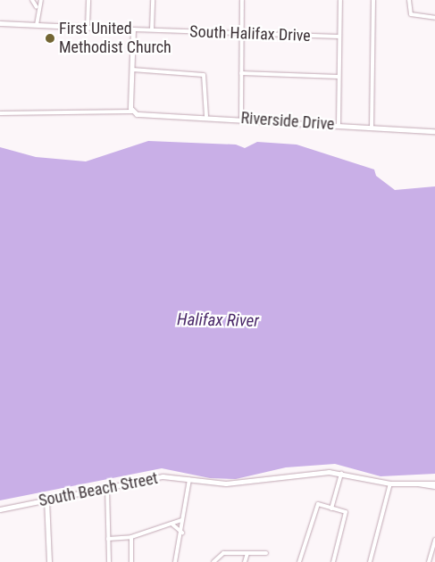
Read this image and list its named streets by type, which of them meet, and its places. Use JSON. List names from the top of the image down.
{
  "streets": {
    "street": ["South Halifax Drive", "Riverside Drive", "South Beach Street"]
  },
  "water": ["Halifax River"],
  "places": ["First United Methodist Church"]
}
